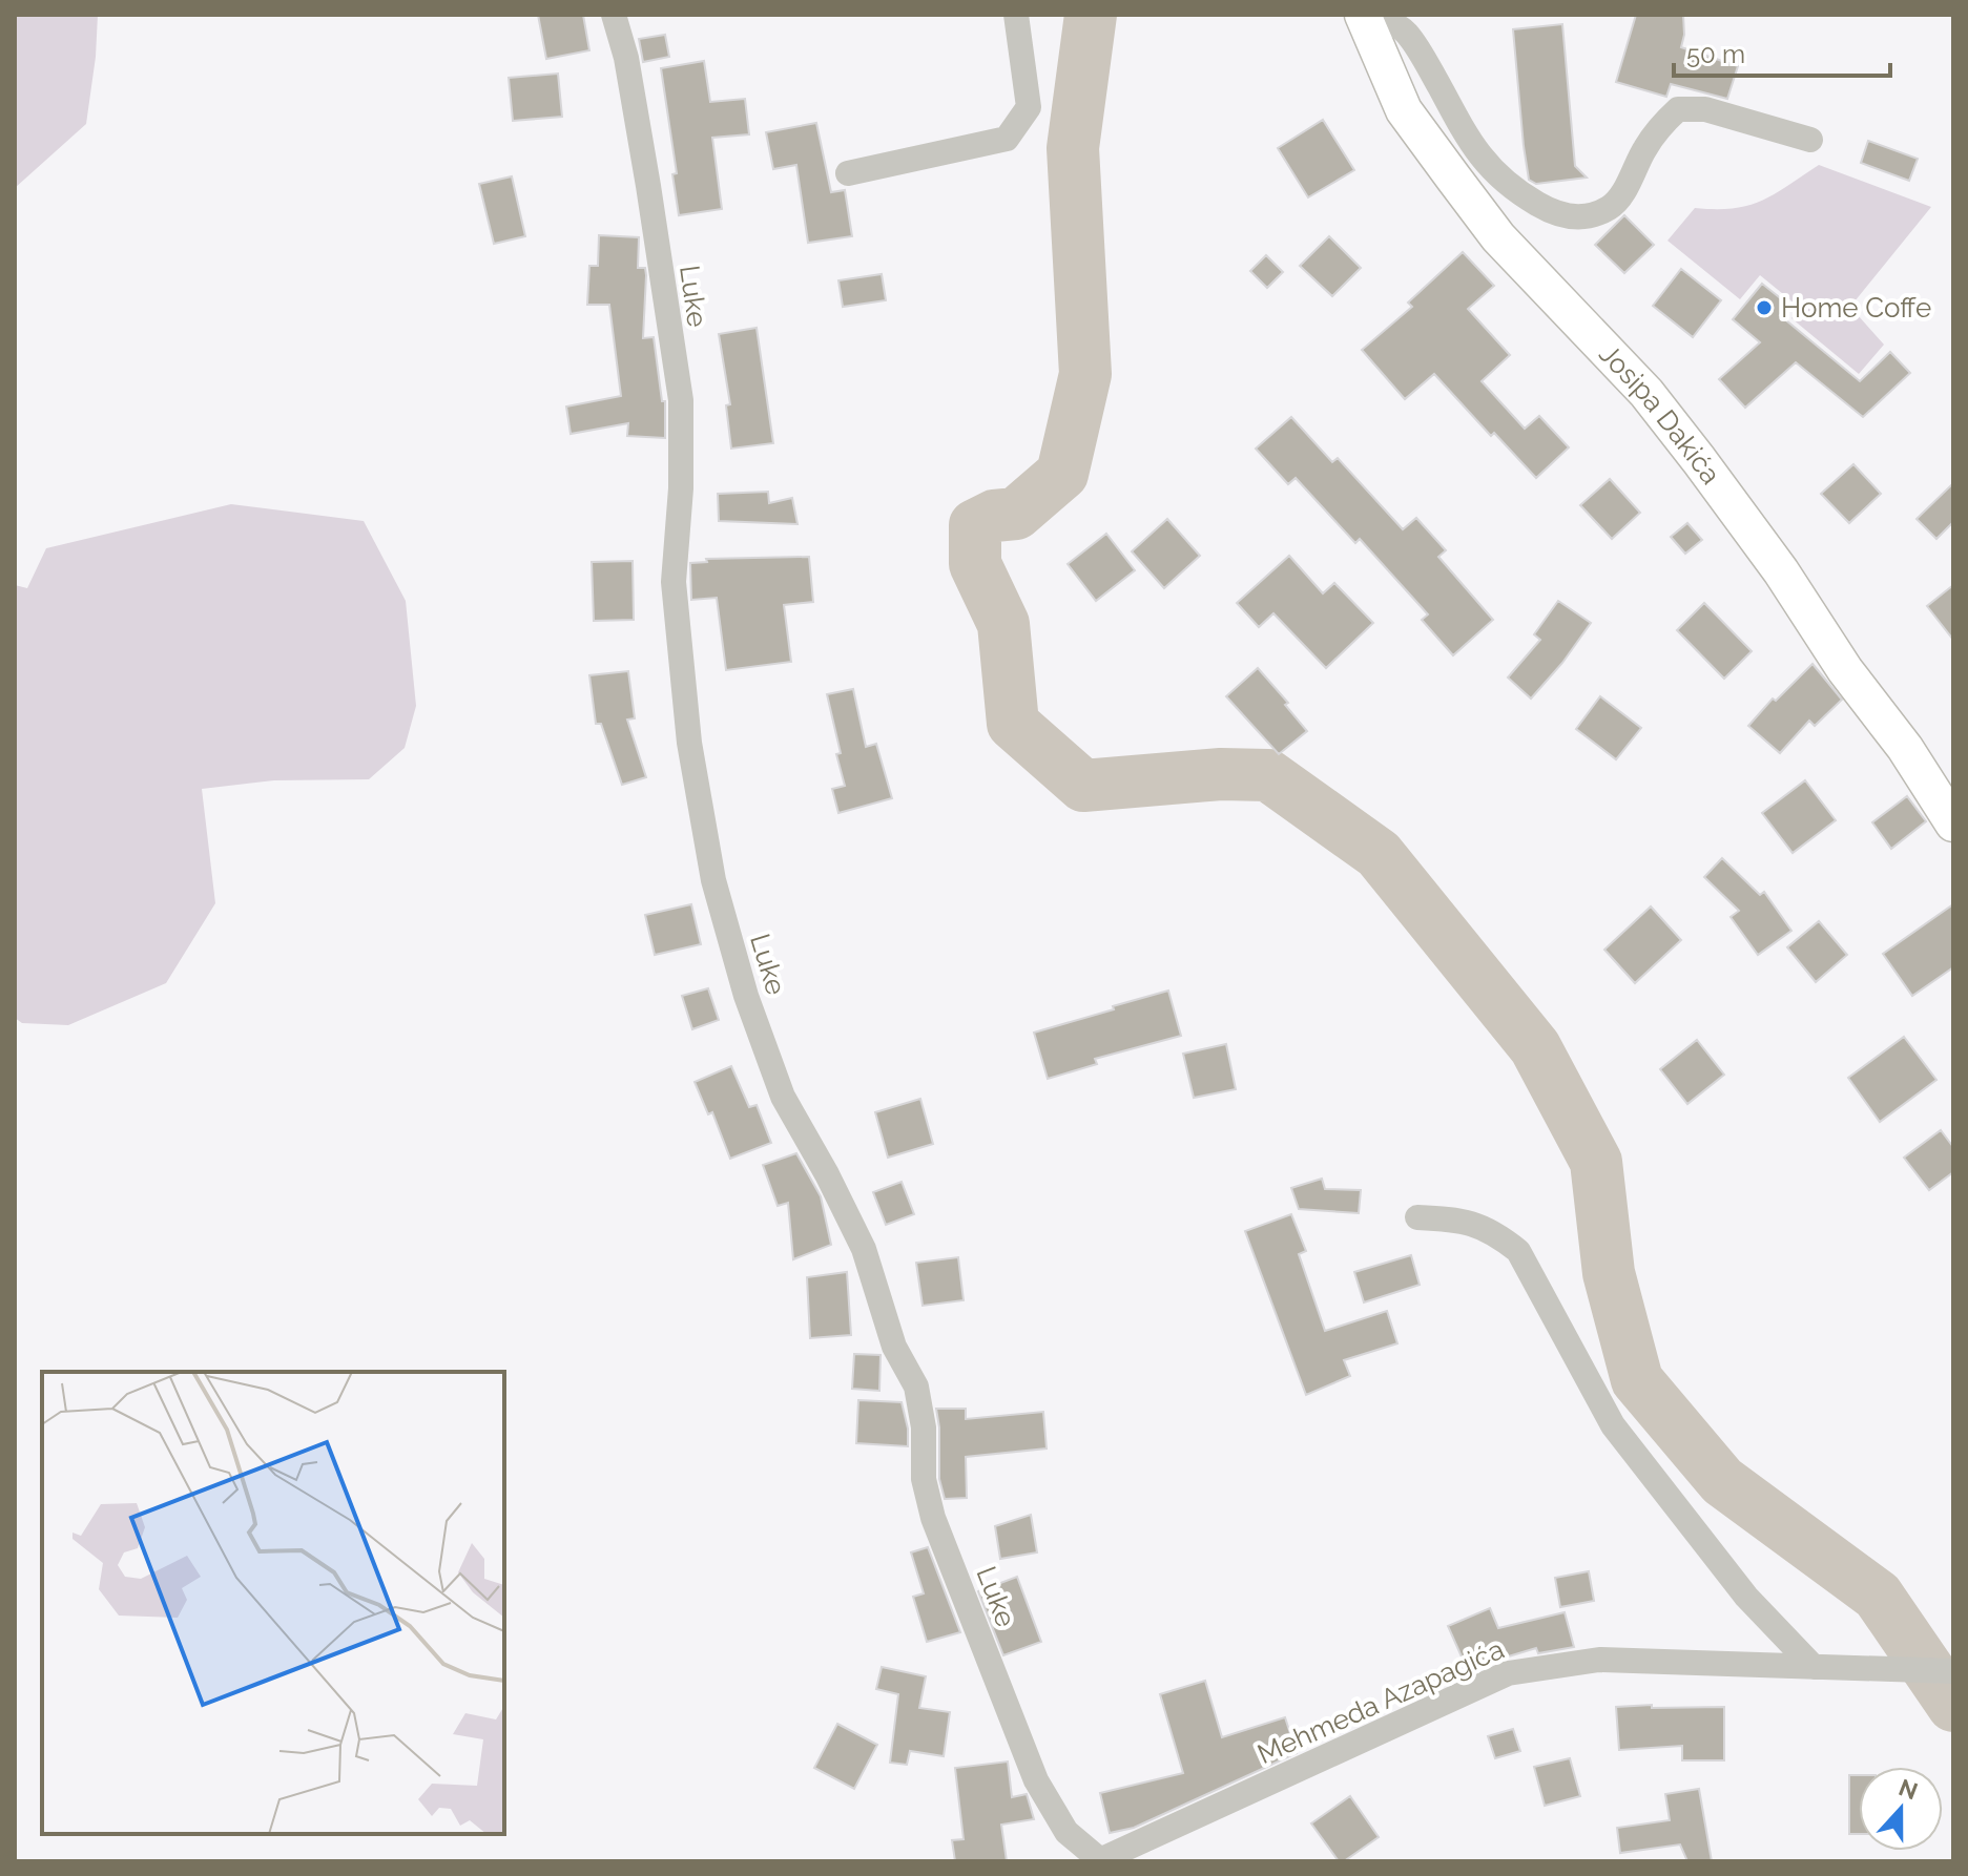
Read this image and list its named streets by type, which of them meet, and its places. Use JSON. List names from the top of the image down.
{
  "streets": {
    "main road": ["Josipa Dakića"],
    "street": ["Luke", "Mehmeda Azapagića"]
  },
  "crossings": [
    ["Luke", "Mehmeda Azapagića"]
  ],
  "places": ["Home Coffe"],
  "scale_bar": "50 m",
  "north": "top"
}
